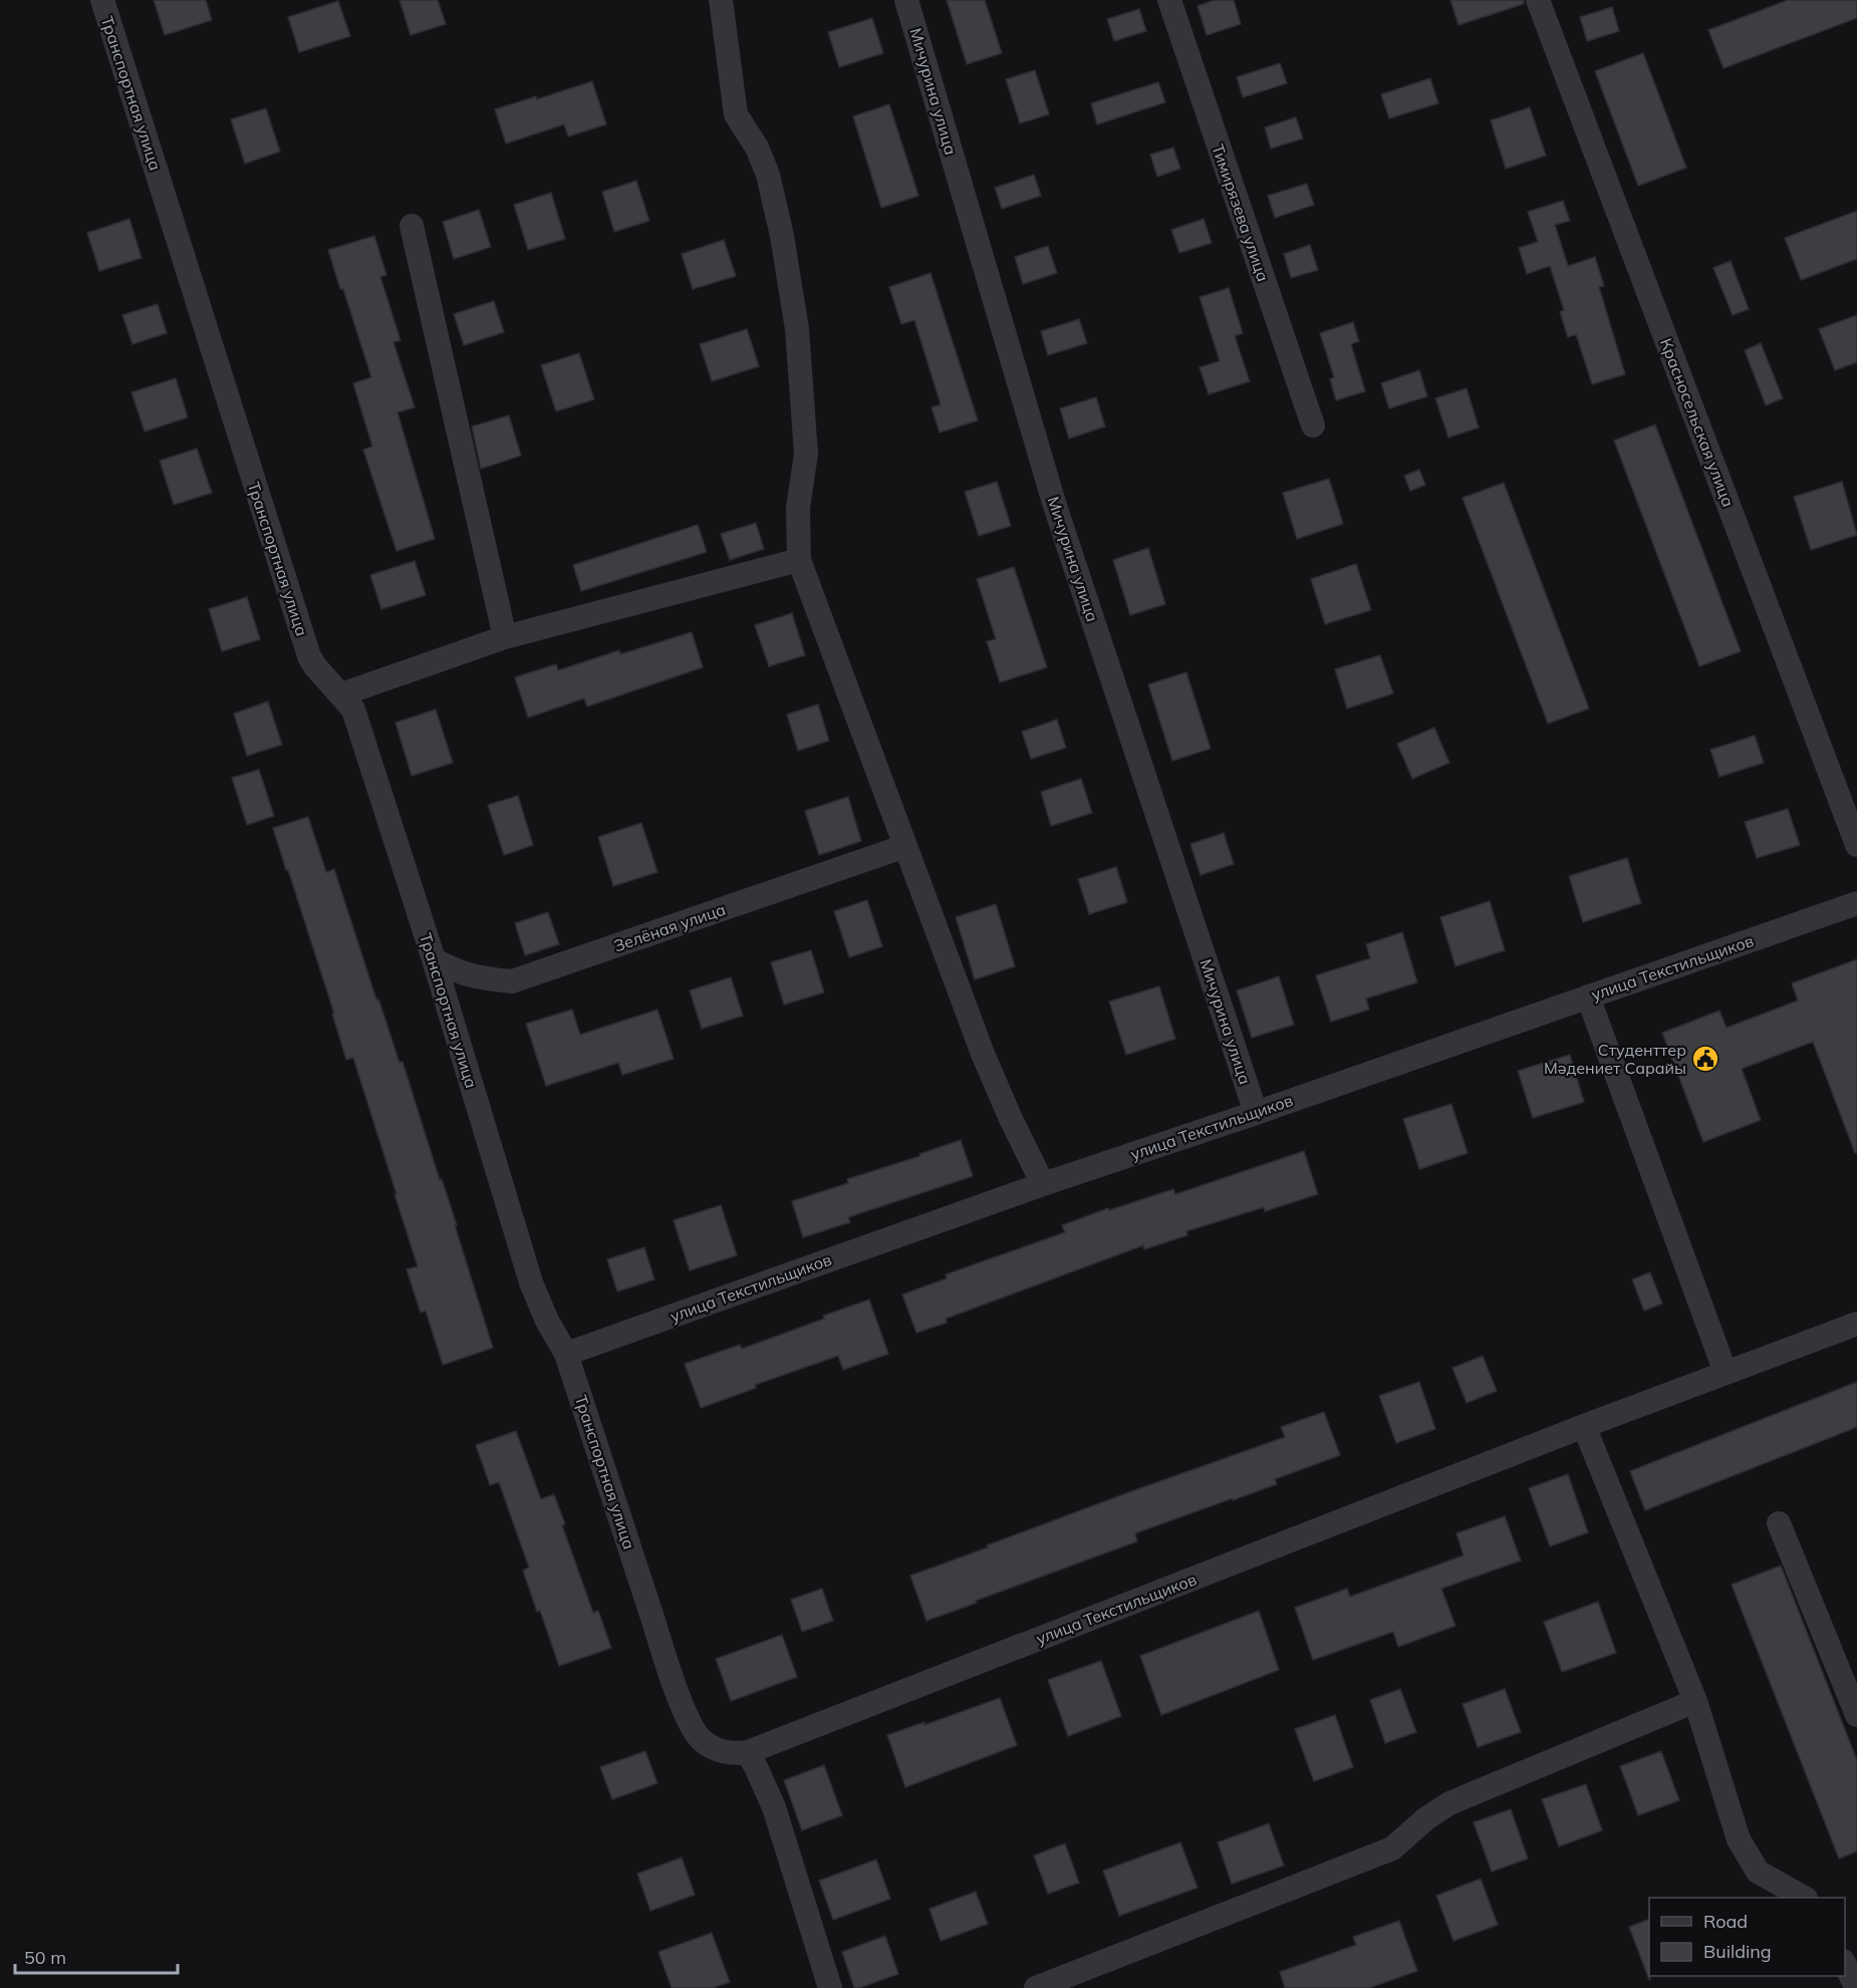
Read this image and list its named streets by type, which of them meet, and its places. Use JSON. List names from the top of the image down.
{
  "streets": {
    "street": [
      "Мичурина улица",
      "Транспортная улица",
      "Тимирязева улица",
      "Красносельская улица",
      "Зелёная улица",
      "улица Текстильщиков"
    ]
  },
  "crossings": [
    ["Мичурина улица", "улица Текстильщиков"],
    ["Транспортная улица", "Зелёная улица"],
    ["Транспортная улица", "улица Текстильщиков"]
  ],
  "places": {
    "public building": ["Студенттер Мәдениет Сарайы"]
  },
  "legend": ["Road", "Building"],
  "scale_bar": "50 m"
}
